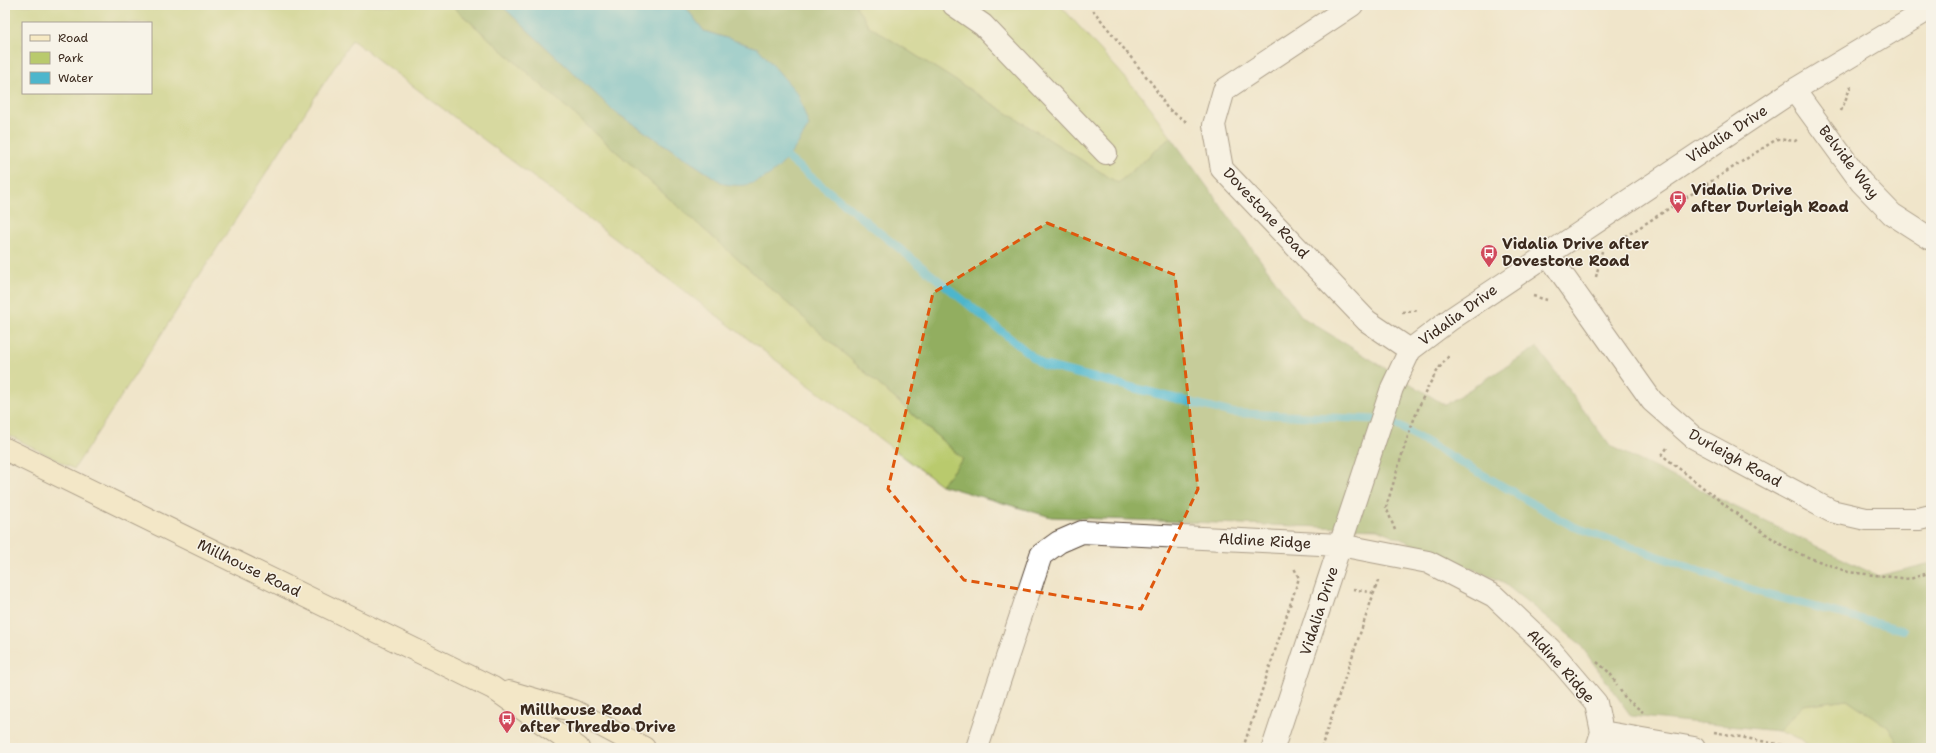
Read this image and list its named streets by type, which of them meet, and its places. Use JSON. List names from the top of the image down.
{
  "streets": {
    "main road": ["Millhouse Road"],
    "street": [
      "Vidalia Drive",
      "Belvide Way",
      "Dovestone Road",
      "Durleigh Road",
      "Aldine Ridge"
    ]
  },
  "crossings": [
    ["Vidalia Drive", "Belvide Way"],
    ["Vidalia Drive", "Dovestone Road"],
    ["Vidalia Drive", "Durleigh Road"],
    ["Vidalia Drive", "Aldine Ridge"]
  ],
  "places": {
    "bus stop": ["Vidalia Drive after Durleigh Road", "Vidalia Drive after Dovestone Road", "Millhouse Road after Thredbo Drive"]
  },
  "legend": ["Road", "Park", "Water"]
}
